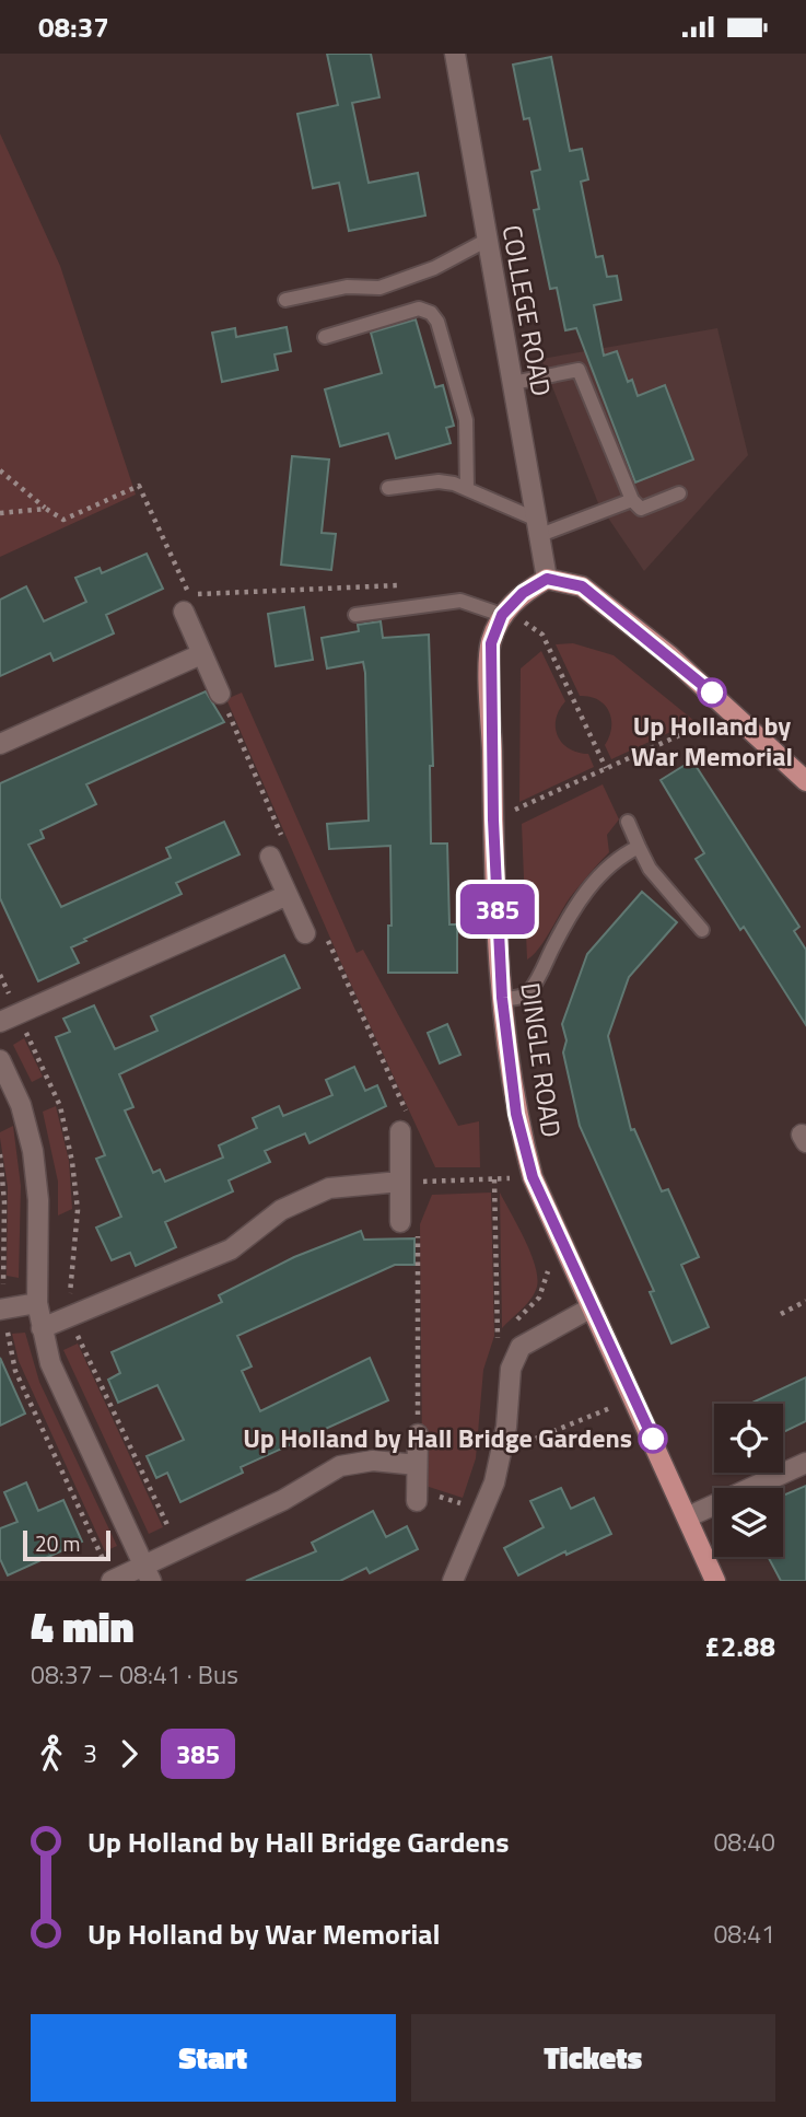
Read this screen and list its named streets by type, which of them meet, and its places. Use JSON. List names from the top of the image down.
{
  "streets": {
    "main road": ["DINGLE ROAD"],
    "street": ["COLLEGE ROAD"]
  },
  "places": ["Up Holland by War Memorial", "Up Holland by Hall Bridge Gardens"],
  "lines": ["bus line 385"],
  "scale_bar": "20 m",
  "page": {
    "status": "08:37",
    "on_map": "385",
    "scale": "20 m",
    "heading": ["4 min", "08:37 – 08:41 · Bus", "£2.88"],
    "legs": ["3", "385"],
    "list": [
      {
        "name": "Up Holland by Hall Bridge Gardens",
        "value": "08:40"
      },
      {
        "name": "Up Holland by War Memorial",
        "value": "08:41"
      }
    ],
    "buttons": ["Start", "Tickets"]
  }
}
